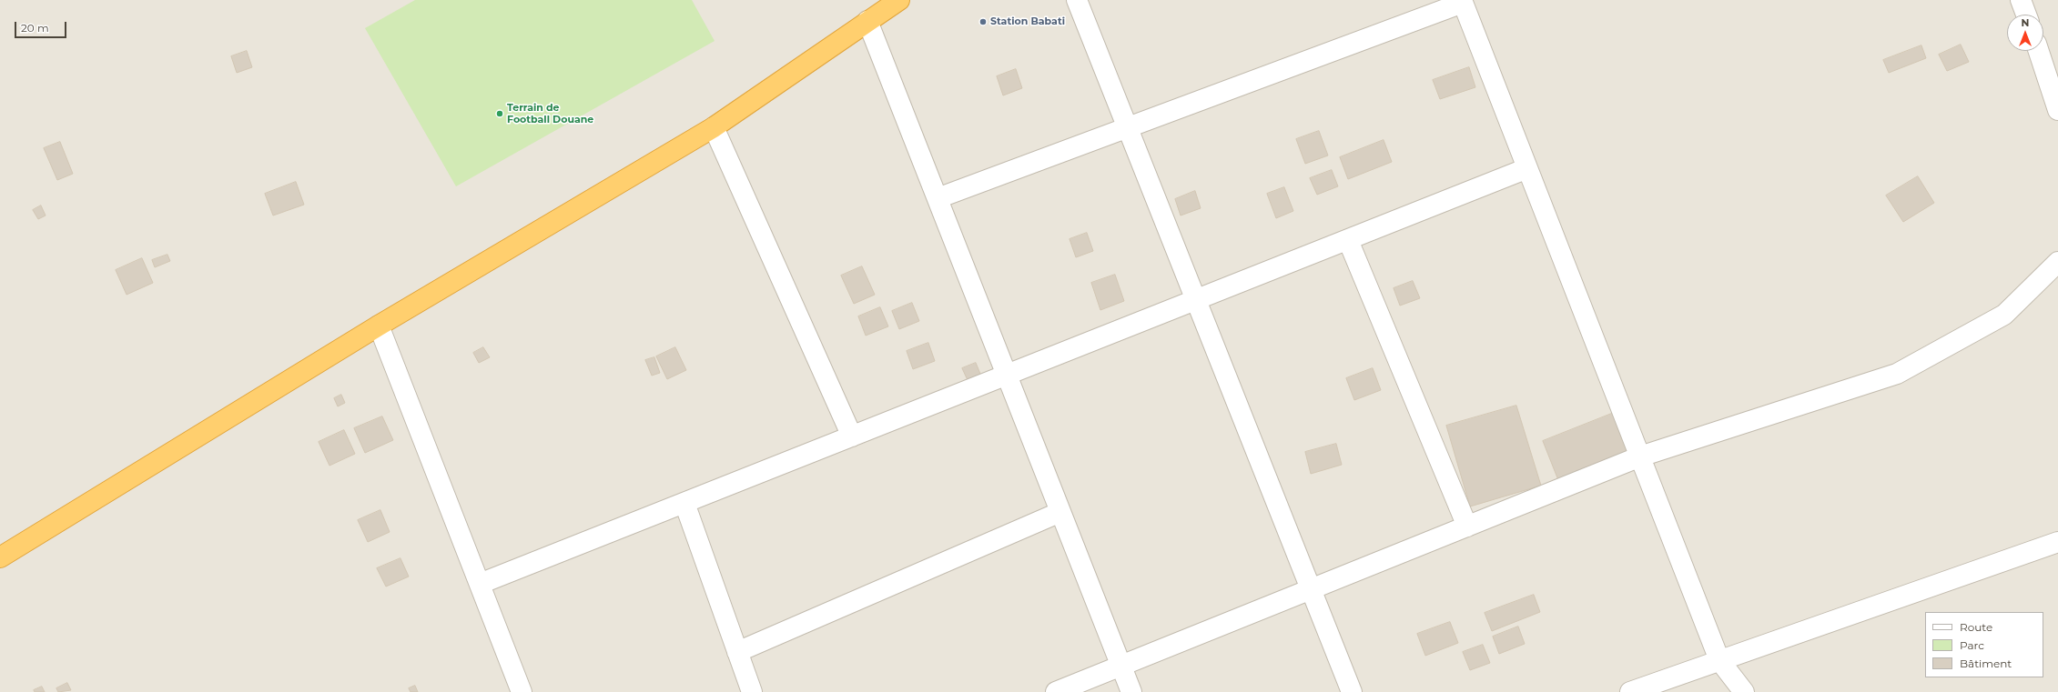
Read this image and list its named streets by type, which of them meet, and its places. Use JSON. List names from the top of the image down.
{
  "places": ["Station Babati", "Terrain de Football Douane"],
  "legend": ["Route", "Parc", "Bâtiment"],
  "scale_bar": "20 m",
  "north": "top"
}
